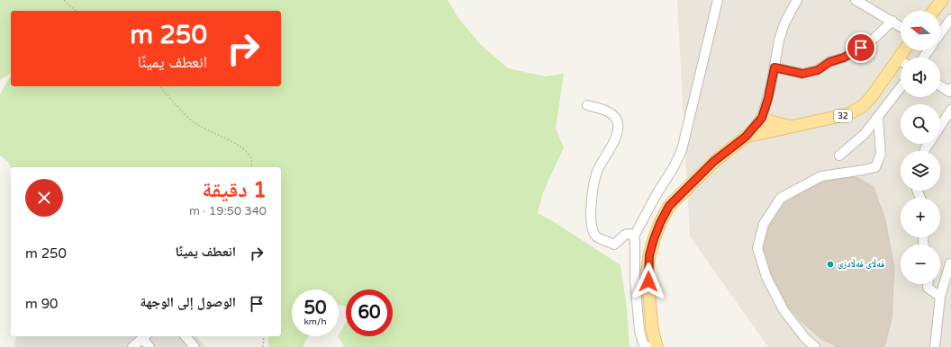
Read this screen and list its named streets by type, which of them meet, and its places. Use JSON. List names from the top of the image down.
{
  "streets": {
    "main road": ["32"]
  },
  "places": ["قەڵای قەڵادزێ"],
  "north": "left",
  "page": {
    "map_buttons": ["+", "−"],
    "turn": ["250 m", "انعطف يمينًا"],
    "heading": ["1 دقيقة", "340 m · 19:50"],
    "list": [
      {
        "name": "انعطف يمينًا",
        "value": "250 m"
      },
      {
        "name": "الوصول إلى الوجهة",
        "value": "90 m"
      }
    ],
    "speed": "50 km/h",
    "limit": "60"
  }
}
